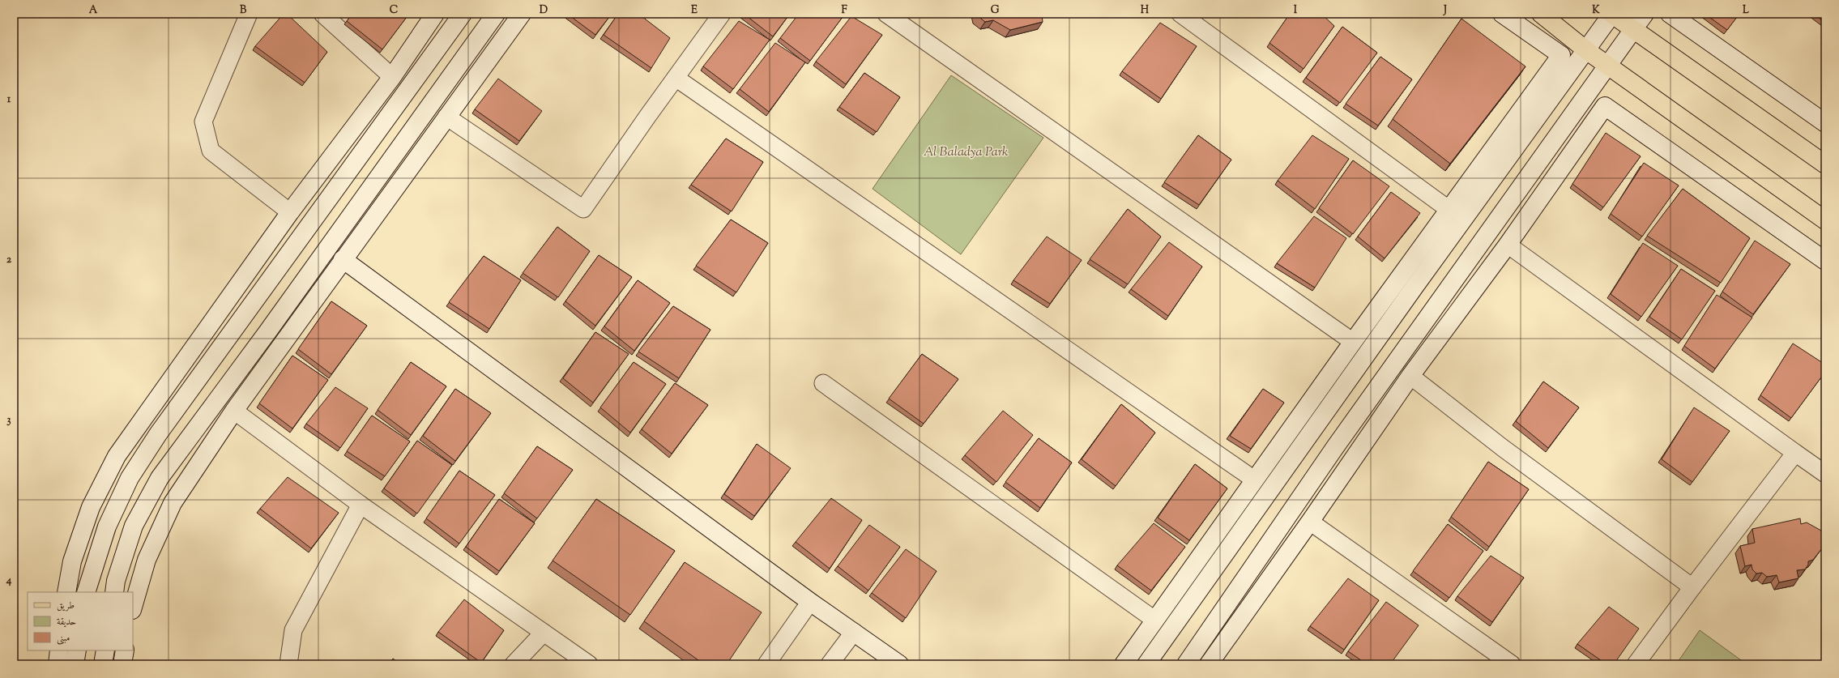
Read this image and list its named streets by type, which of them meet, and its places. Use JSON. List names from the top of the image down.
{
  "parks": ["Al Baladya Park"],
  "legend": ["طريق", "حديقة", "مبنى"],
  "grid": {
    "columns": [
      "A",
      "B",
      "C",
      "D",
      "E",
      "F",
      "G",
      "H",
      "I",
      "J",
      "K",
      "L"
    ],
    "rows": [
      "1",
      "2",
      "3",
      "4"
    ]
  }
}
